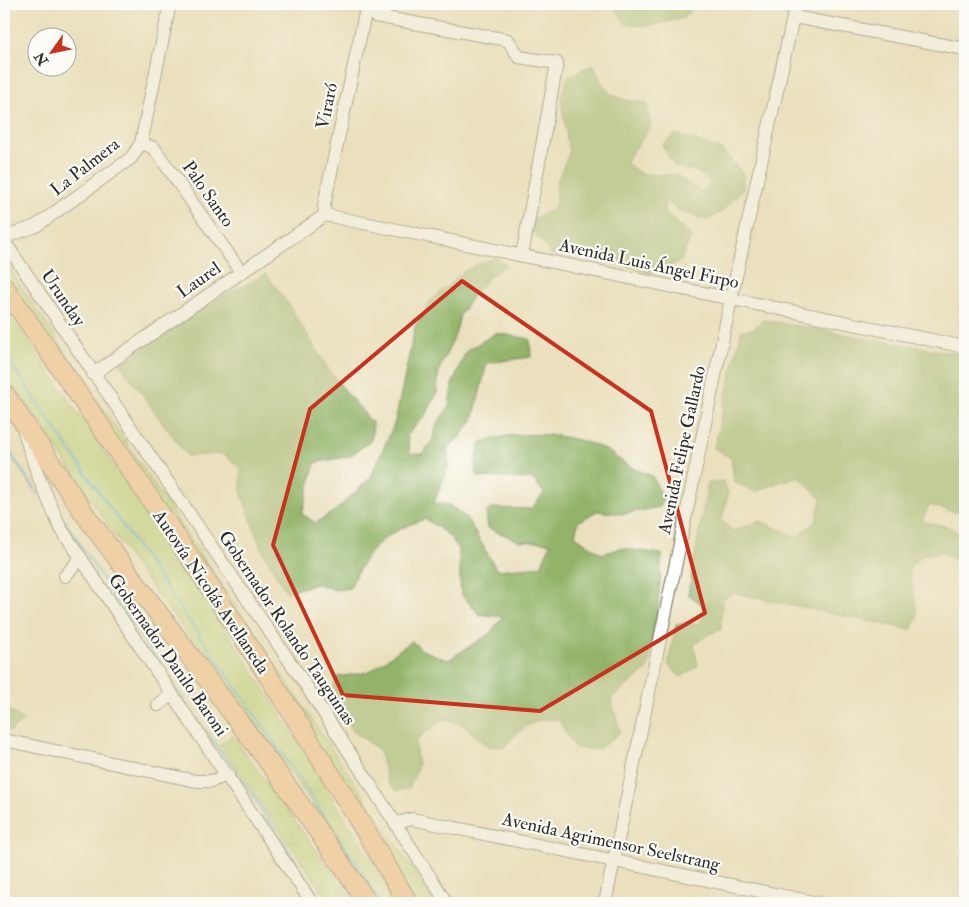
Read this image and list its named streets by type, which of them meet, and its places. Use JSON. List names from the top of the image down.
{
  "streets": {
    "highway": ["Autovía Nicolás Avellaneda"],
    "street": [
      "Viraró",
      "La Palmera",
      "Palo Santo",
      "Avenida Luis Ángel Firpo",
      "Laurel",
      "Urunday",
      "Avenida Felipe Gallardo",
      "Gobernador Rolando Tauguinas",
      "Gobernador Danilo Baroni",
      "Avenida Agrimensor Seelstrang"
    ]
  },
  "crossings": [
    ["Viraró", "Avenida Luis Ángel Firpo"],
    ["Viraró", "Laurel"],
    ["La Palmera", "Palo Santo"],
    ["La Palmera", "Urunday"],
    ["Palo Santo", "Laurel"],
    ["Avenida Luis Ángel Firpo", "Laurel"],
    ["Avenida Luis Ángel Firpo", "Avenida Felipe Gallardo"],
    ["Laurel", "Urunday"],
    ["Laurel", "Gobernador Rolando Tauguinas"],
    ["Urunday", "Gobernador Rolando Tauguinas"],
    ["Avenida Felipe Gallardo", "Avenida Agrimensor Seelstrang"],
    ["Gobernador Rolando Tauguinas", "Avenida Agrimensor Seelstrang"]
  ],
  "north": "bottom left"
}
